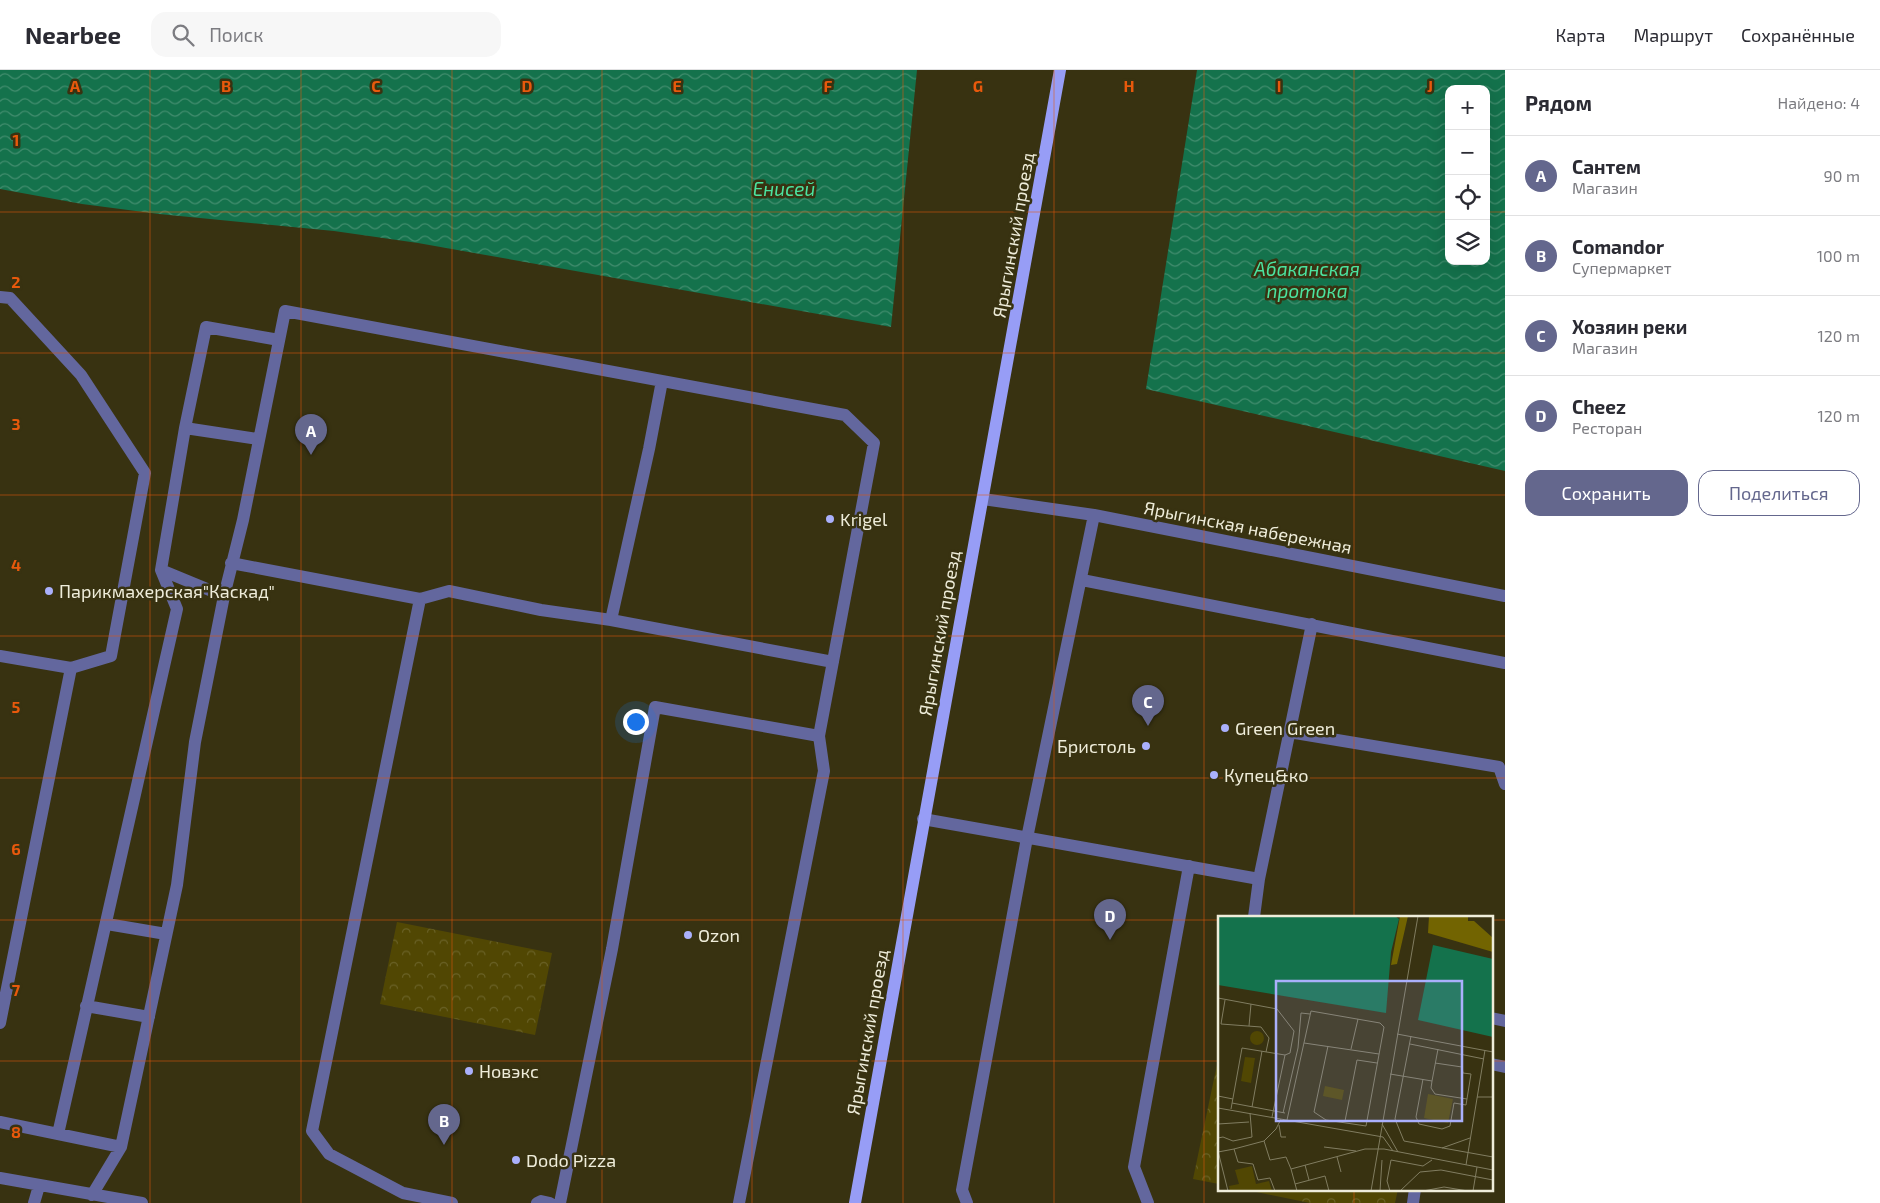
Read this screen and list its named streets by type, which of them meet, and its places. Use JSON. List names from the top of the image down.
{
  "streets": {
    "main road": ["Ярыгинский проезд"],
    "street": ["Ярыгинская набережная"]
  },
  "crossings": [
    ["Ярыгинский проезд", "Ярыгинская набережная"]
  ],
  "water": ["Енисей", "Абаканская протока"],
  "places": [
    "Krigel",
    "Парикмахерская\"Каскад\"",
    "Green Green",
    "Бристоль",
    "Купец&ко",
    "Ozon",
    "Новэкс",
    "Dodo Pizza"
  ],
  "page": {
    "header": "Nearbee",
    "search": "Поиск",
    "nav": ["Карта", "Маршрут", "Сохранённые"],
    "heading": ["Рядом", "Найдено: 4"],
    "map_buttons": ["+", "−"],
    "list": [
      {
        "mark": "A",
        "name": "Сантем",
        "note": "Магазин",
        "value": "90 m"
      },
      {
        "mark": "B",
        "name": "Comandor",
        "note": "Супермаркет",
        "value": "100 m"
      },
      {
        "mark": "C",
        "name": "Хозяин реки",
        "note": "Магазин",
        "value": "120 m"
      },
      {
        "mark": "D",
        "name": "Cheez",
        "note": "Ресторан",
        "value": "120 m"
      }
    ],
    "pins": [
      "A",
      "C",
      "D",
      "B"
    ],
    "buttons": ["Сохранить", "Поделиться"]
  },
  "grid": {
    "columns": [
      "A",
      "B",
      "C",
      "D",
      "E",
      "F",
      "G",
      "H",
      "I",
      "J"
    ],
    "rows": [
      "1",
      "2",
      "3",
      "4",
      "5",
      "6",
      "7",
      "8"
    ]
  }
}
